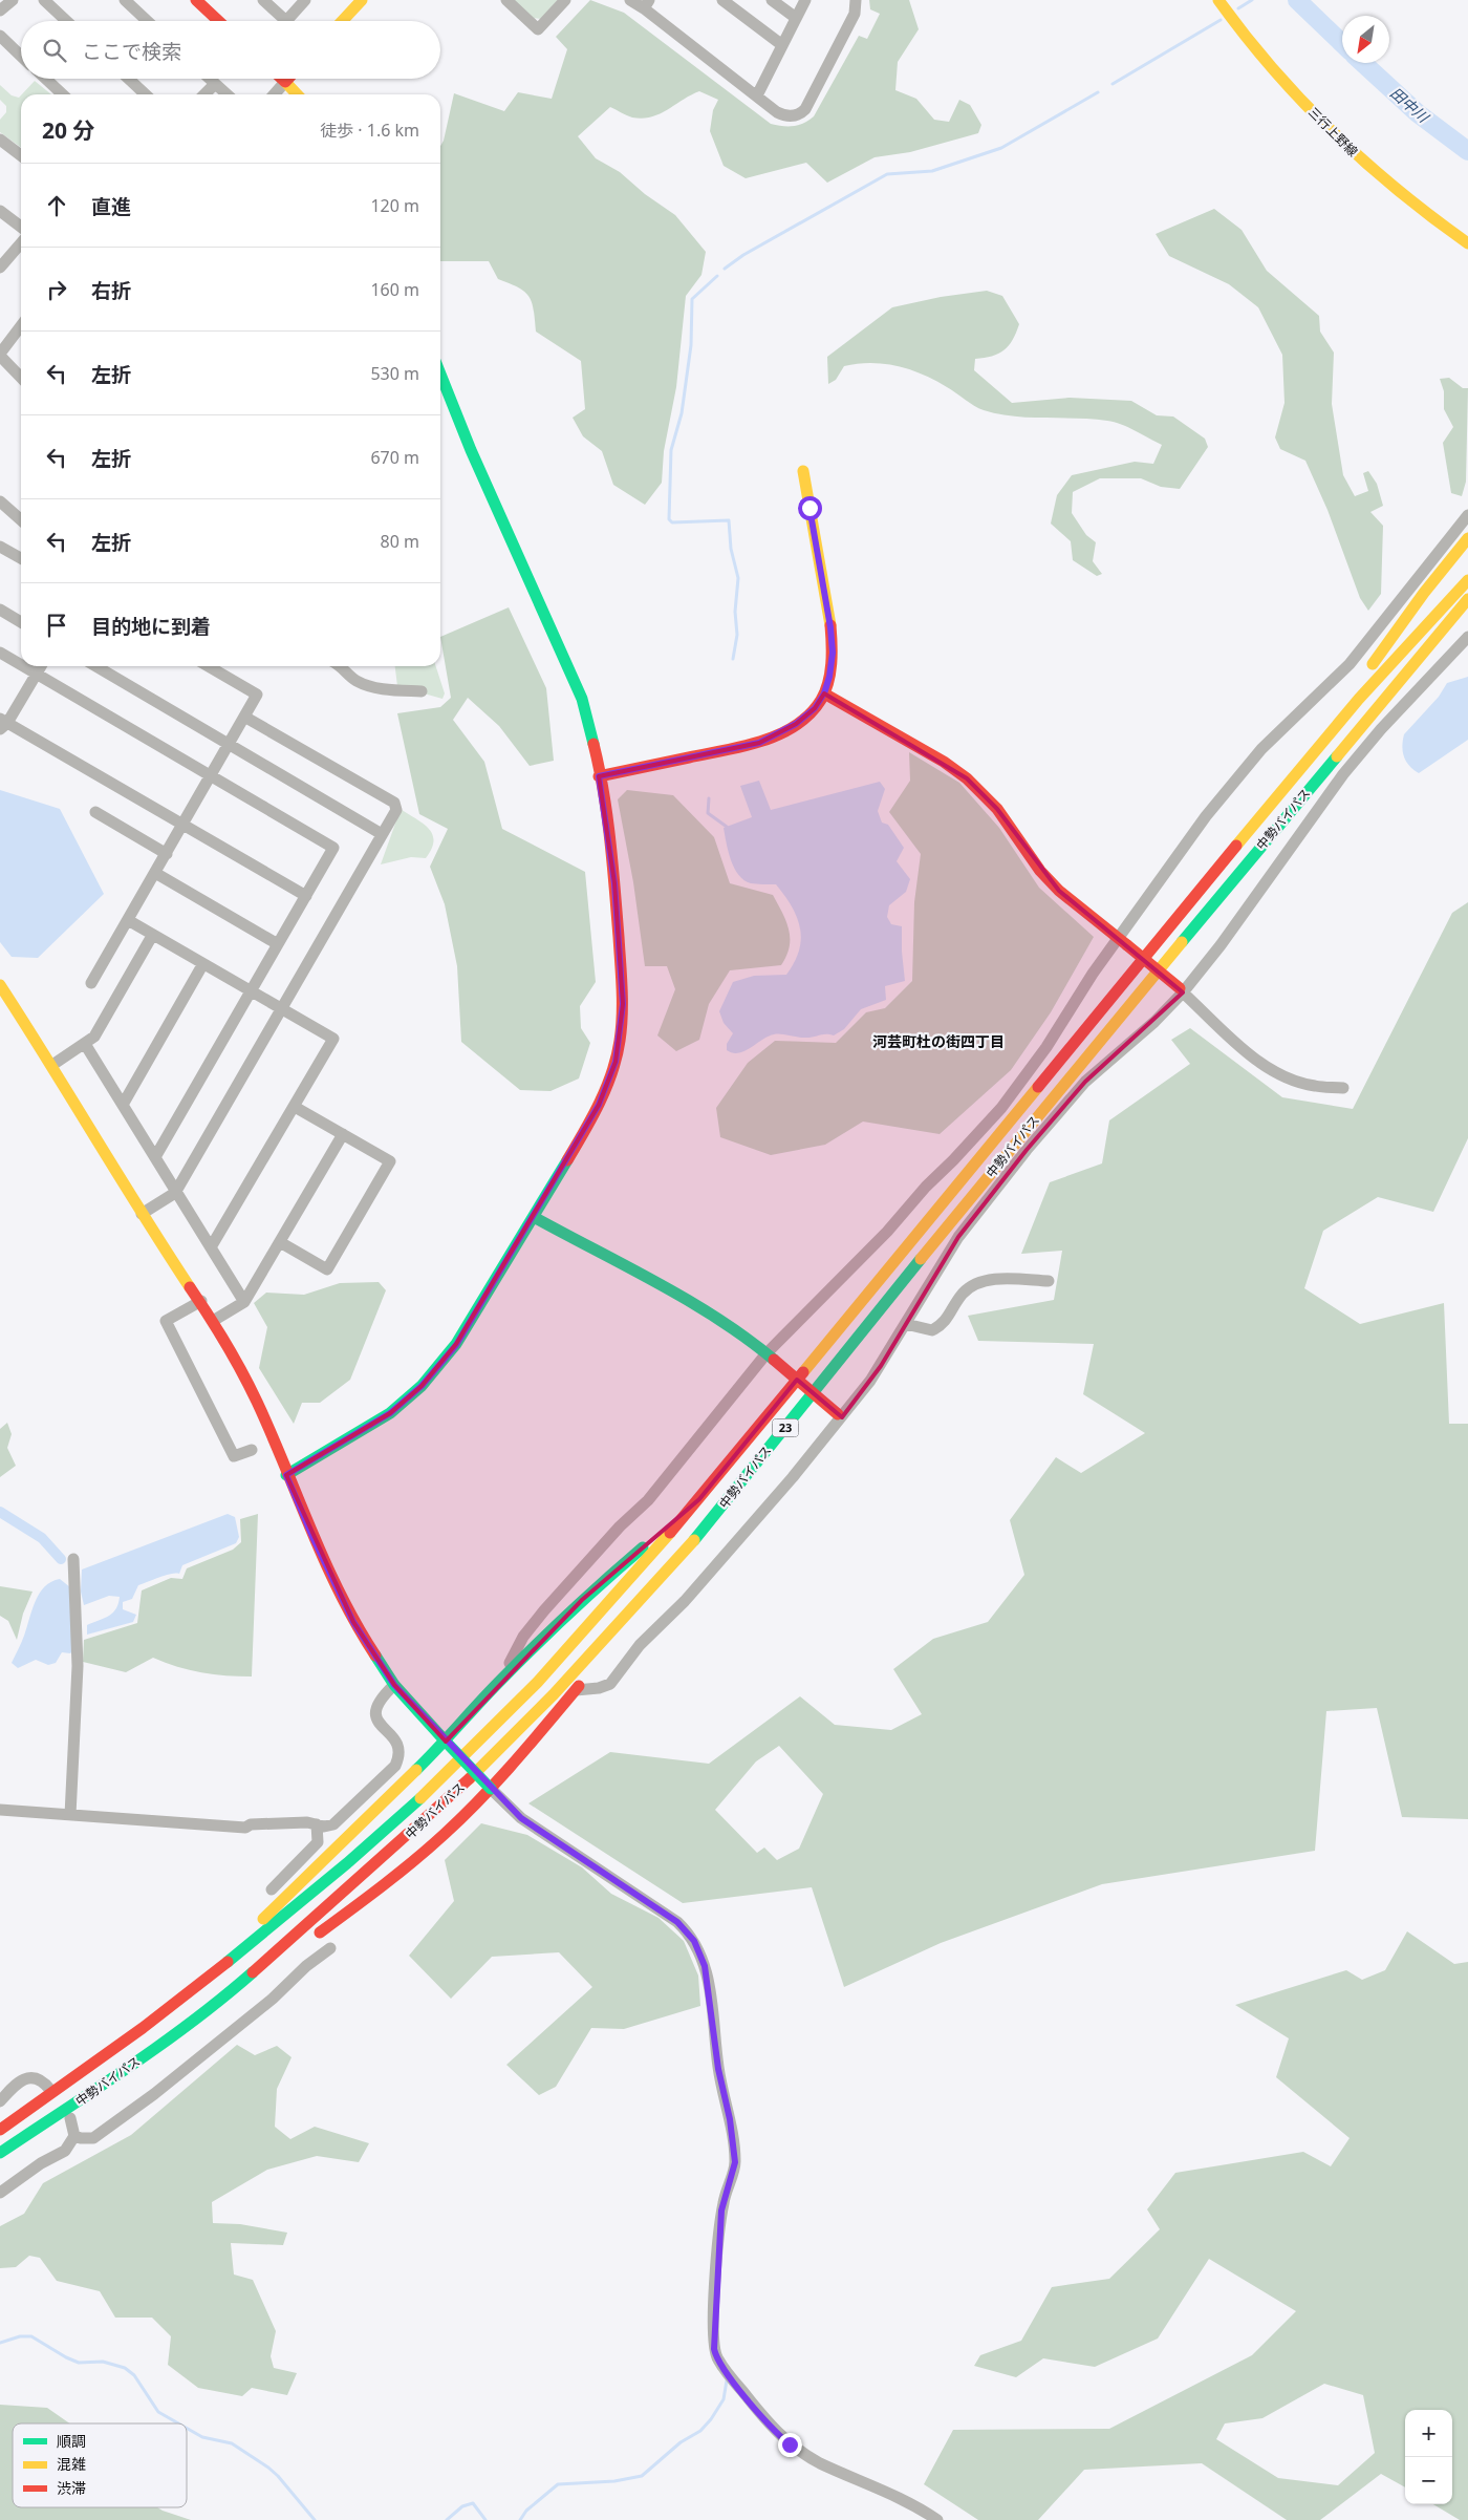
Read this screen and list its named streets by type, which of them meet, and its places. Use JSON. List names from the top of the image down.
{
  "streets": {
    "main road": ["三行上野線", "中勢バイパス", "23"]
  },
  "districts": ["河芸町杜の街四丁目"],
  "water": ["田中川"],
  "legend": ["順調", "混雑", "渋滞"],
  "north": "bottom left",
  "page": {
    "search": "ここで検索",
    "heading": ["20 分", "徒歩 · 1.6 km"],
    "list": [
      ["直進", "120 m"],
      ["右折", "160 m"],
      ["左折", "530 m"],
      ["左折", "670 m"],
      ["左折", "80 m"],
      "目的地に到着"
    ],
    "map_buttons": ["+", "−"]
  }
}
